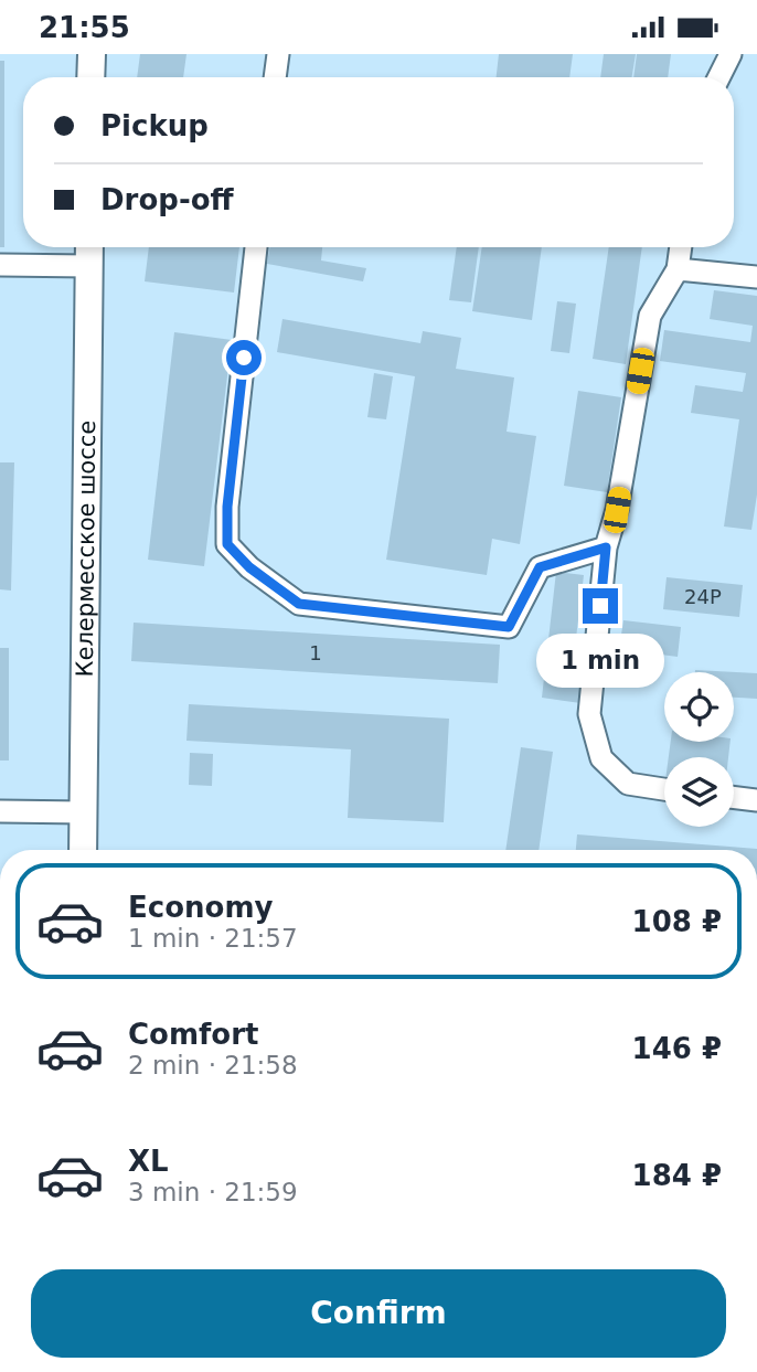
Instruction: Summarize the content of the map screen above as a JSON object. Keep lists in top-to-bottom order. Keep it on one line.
{"streets":{"main road":["Келермесское шоссе"]},"house_numbers":["24Р","1"],"page":{"status":"21:55","banner":["Pickup","Drop-off"],"bubble":"1 min","list":[{"name":"Economy","note":"1 min · 21:57","value":"108 ₽"},{"name":"Comfort","note":"2 min · 21:58","value":"146 ₽"},{"name":"XL","note":"3 min · 21:59","value":"184 ₽"}],"buttons":"Confirm"}}
